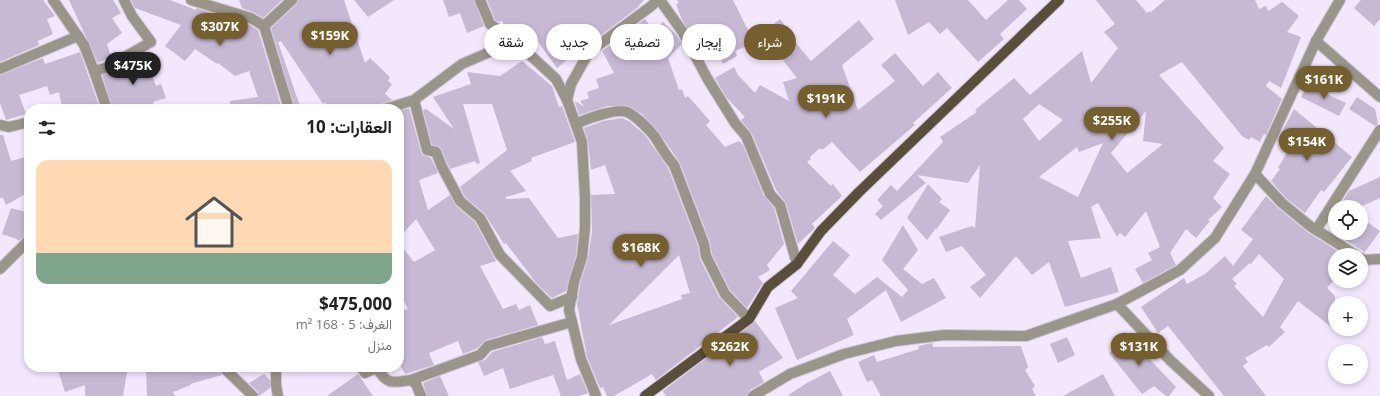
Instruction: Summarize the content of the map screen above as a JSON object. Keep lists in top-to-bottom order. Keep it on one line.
{"page":{"price":["$307K","$159K","$475K","$161K","$191K","$255K","$154K","$168K","$262K","$131K"],"chip":["شراء","إيجار","تصفية","جديد","شقة"],"heading":"العقارات: 10","list":[{"name":"$475,000","note":"الغرف: 5 · 168 m² · منزل"}],"map_buttons":["+","−"]}}
